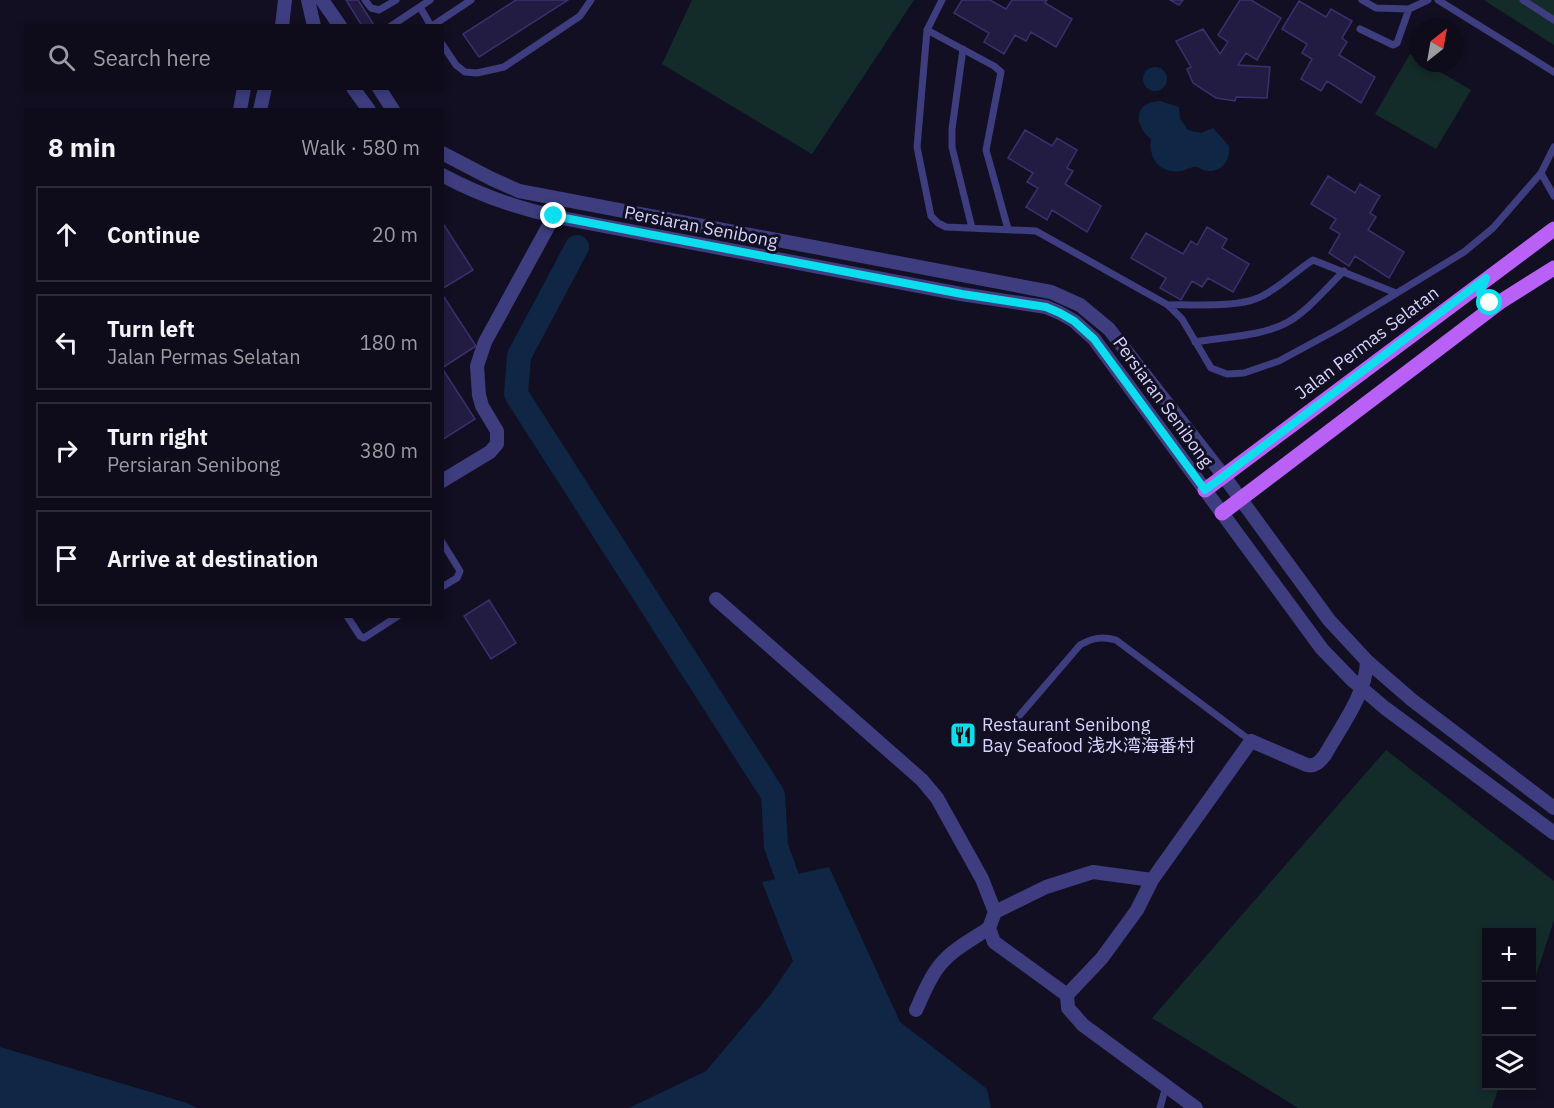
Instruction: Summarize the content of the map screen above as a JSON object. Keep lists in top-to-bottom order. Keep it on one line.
{"streets":{"main road":["Jalan Permas Selatan"],"street":["Persiaran Senibong"]},"crossings":[["Persiaran Senibong","Jalan Permas Selatan"]],"places":{"restaurant":["Restaurant Senibong Bay Seafood 浅水湾海番村"]},"north":"top right","page":{"search":"Search here","heading":["8 min","Walk · 580 m"],"list":[["Continue","20 m"],["Turn left","Jalan Permas Selatan","180 m"],["Turn right","Persiaran Senibong","380 m"],"Arrive at destination"],"map_buttons":["+","−"]}}
